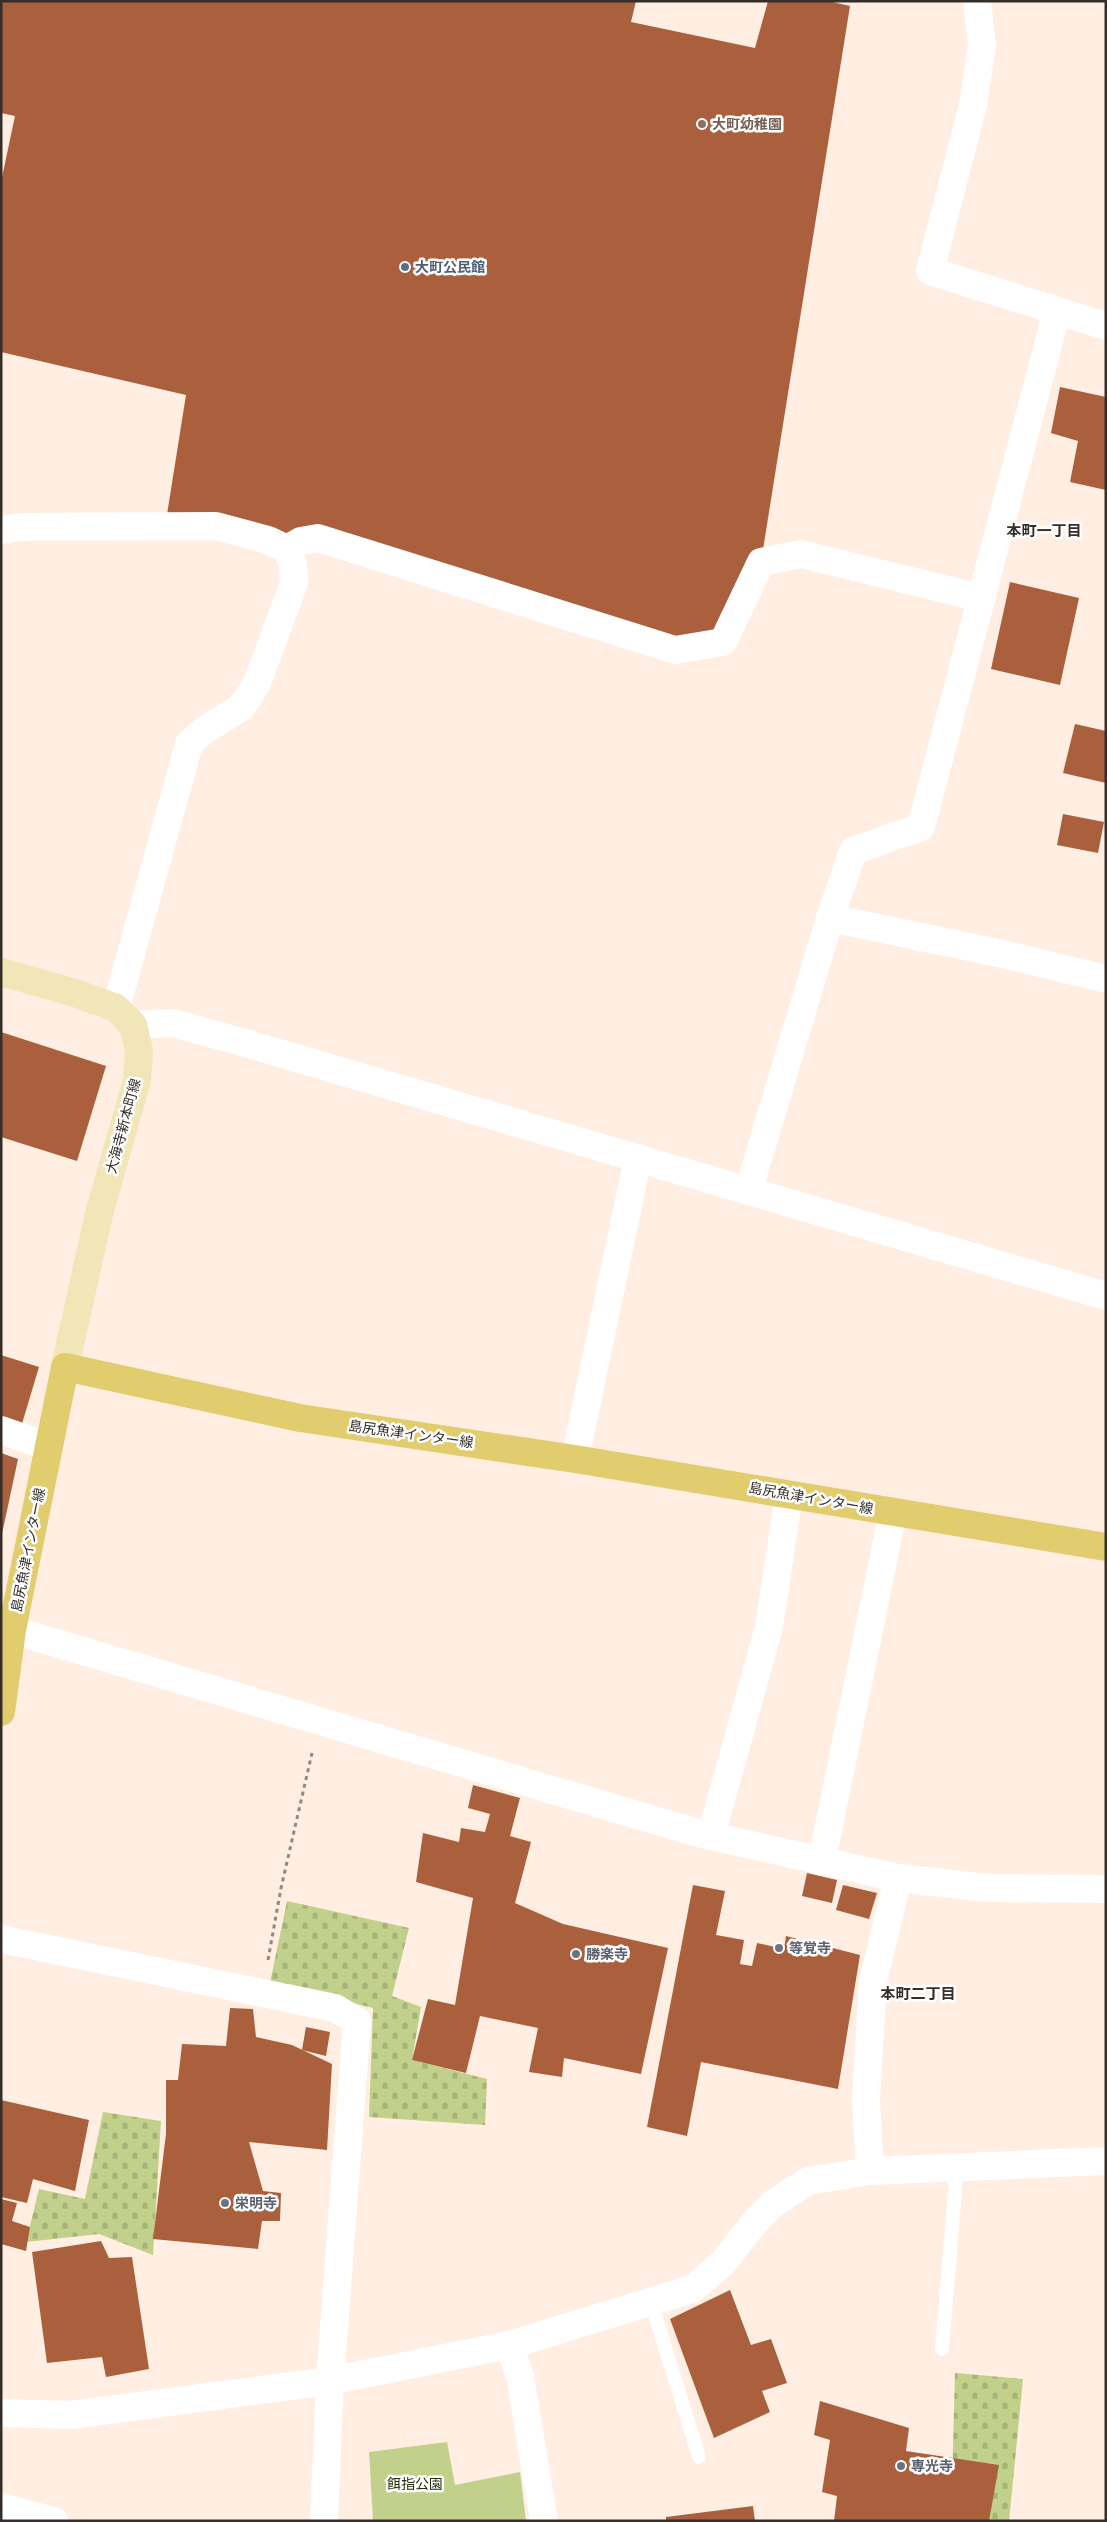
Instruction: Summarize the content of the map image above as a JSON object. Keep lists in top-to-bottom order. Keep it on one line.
{"streets":{"main road":["大海寺新本町線","島尻魚津インター線"]},"crossings":[["大海寺新本町線","島尻魚津インター線"]],"districts":["本町一丁目","本町二丁目"],"parks":["餌指公園"],"places":["大町幼稚園","大町公民館","等覚寺","勝楽寺","栄明寺","専光寺"]}
